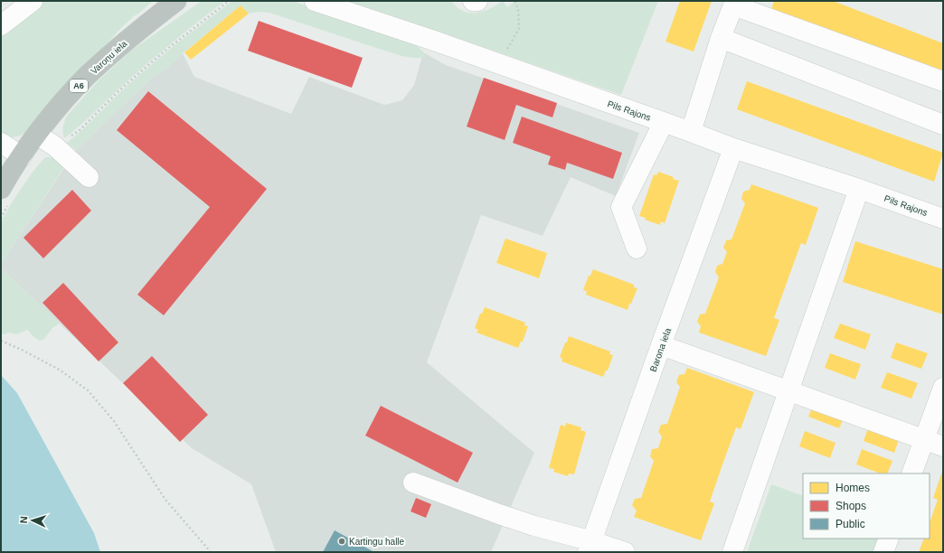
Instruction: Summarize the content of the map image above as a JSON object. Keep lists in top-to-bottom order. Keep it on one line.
{"streets":{"highway":["Varoņu iela","A6"],"street":["Pils Rajons","Barona iela"]},"crossings":[["Pils Rajons","Barona iela"]],"places":["Kartingu halle"],"legend":["Homes","Shops","Public"],"north":"left"}
